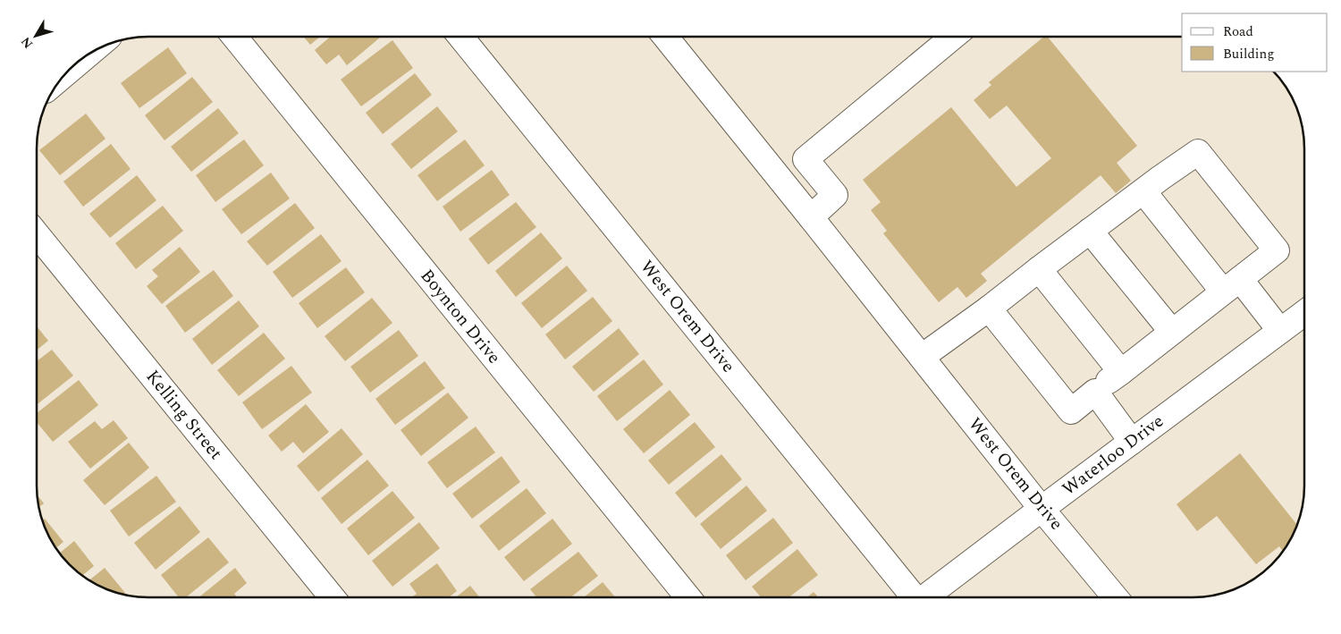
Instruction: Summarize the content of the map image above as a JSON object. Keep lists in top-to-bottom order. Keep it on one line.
{"streets":{"street":["Boynton Drive","West Orem Drive","Kelling Street","Waterloo Drive"]},"crossings":[["West Orem Drive","Waterloo Drive"]],"legend":["Road","Building"],"north":"bottom left"}
